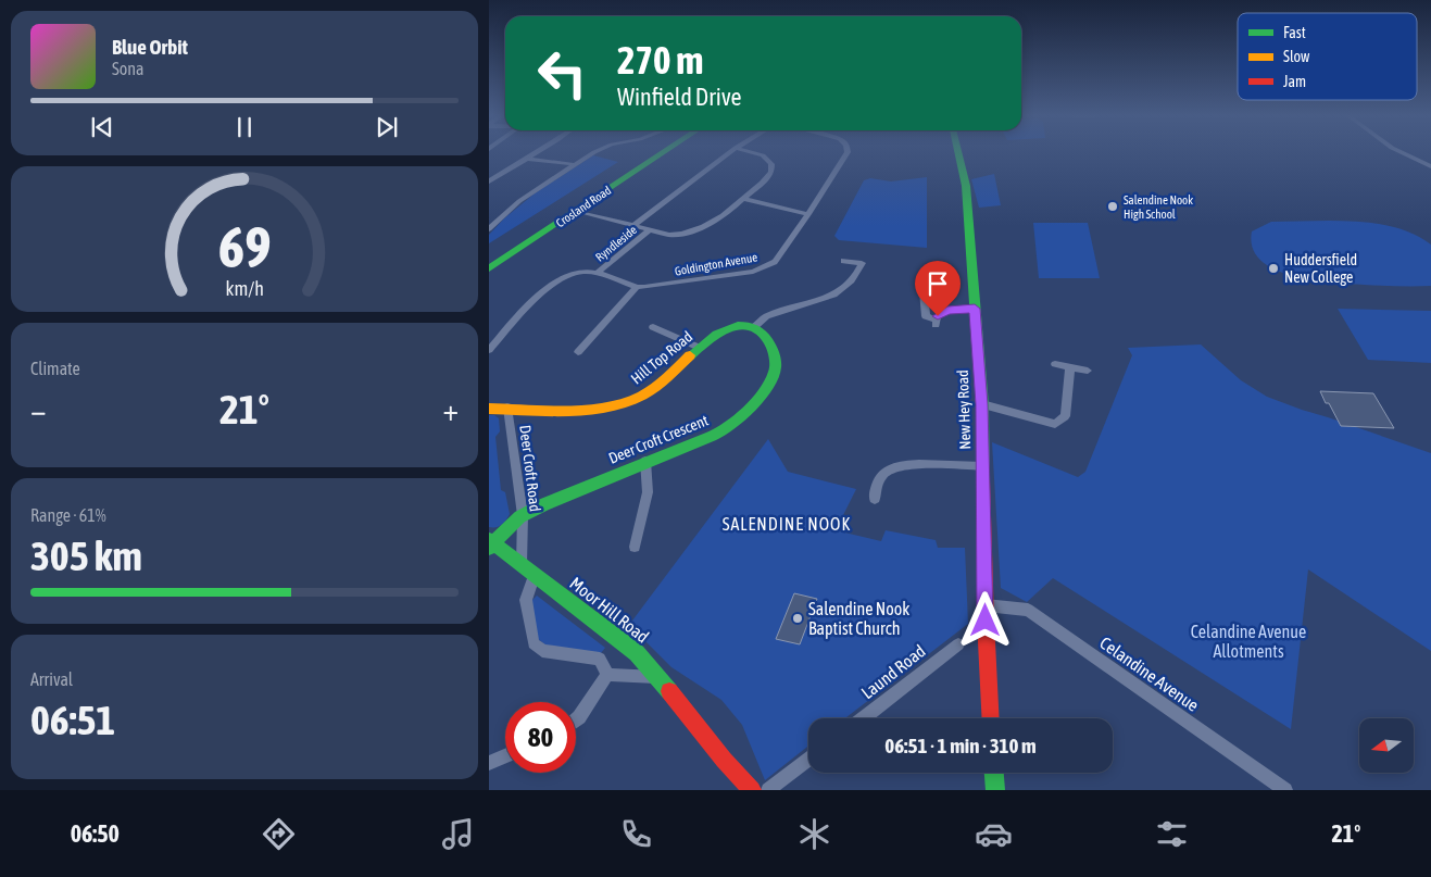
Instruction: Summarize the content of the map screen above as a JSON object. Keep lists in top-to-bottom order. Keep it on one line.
{"streets":{"main road":["Crosland Road","Hill Top Road","New Hey Road","Deer Croft Crescent","Moor Hill Road"],"street":["Ryndleside","Goldington Avenue","Deer Croft Road","Laund Road","Celandine Avenue"]},"crossings":[["Ryndleside","Goldington Avenue"],["Hill Top Road","Deer Croft Crescent"],["Hill Top Road","Deer Croft Road"],["New Hey Road","Celandine Avenue"],["Deer Croft Crescent","Deer Croft Road"],["Deer Croft Crescent","Moor Hill Road"],["Deer Croft Road","Moor Hill Road"]],"districts":["SALENDINE NOOK"],"parks":["Celandine Avenue Allotments"],"places":["Salendine Nook High School","Huddersfield New College","Salendine Nook Baptist Church"],"legend":["Fast","Slow","Jam"],"north":"left","page":{"turn":["270 m","Winfield Drive"],"song":["Blue Orbit","Sona"],"tile":["Climate",["Range · 61%","305 km"],["Arrival","06:51"]],"heat":["−","21°","+"],"limit":"80","trip":"06:51 · 1 min · 310 m","tabs":["06:50","21°"],"gauge":["69","km/h"]}}
